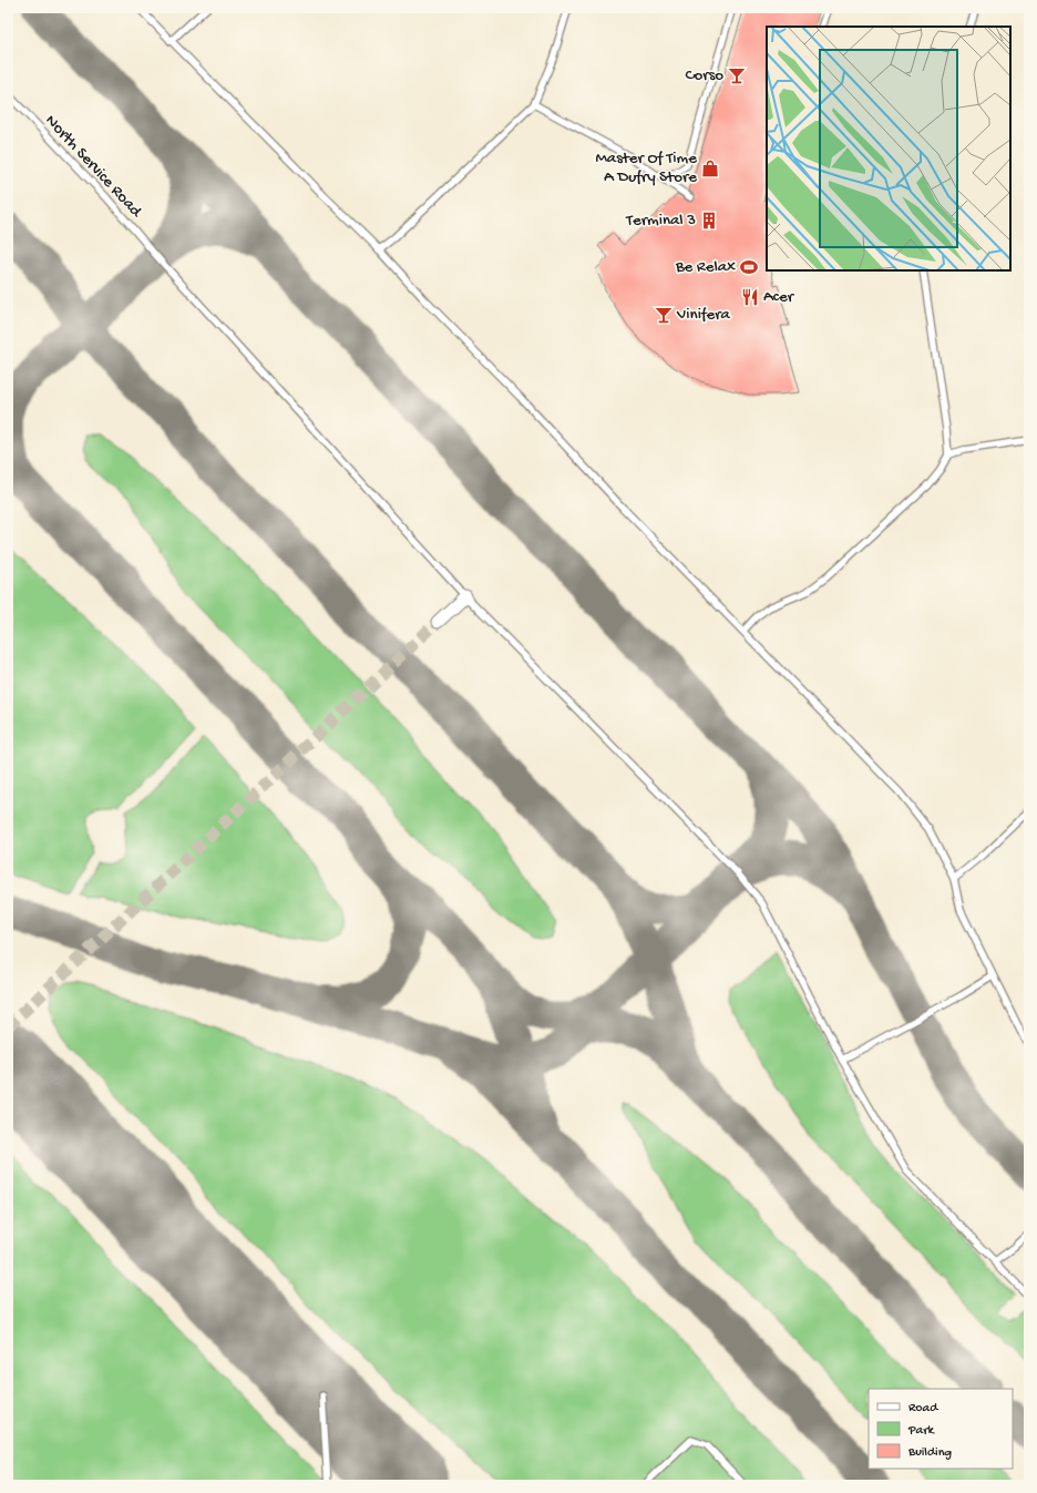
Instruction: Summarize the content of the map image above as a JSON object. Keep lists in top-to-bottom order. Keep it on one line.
{"streets":{"lane":["North Service Road"]},"places":{"bar":["Corso","Vinifera"],"shop":["Master Of Time A Dufry Store"],"building":["Terminal 3"],"sports":["Be Relax"],"restaurant":["Acer"]},"legend":["Road","Park","Building"]}
